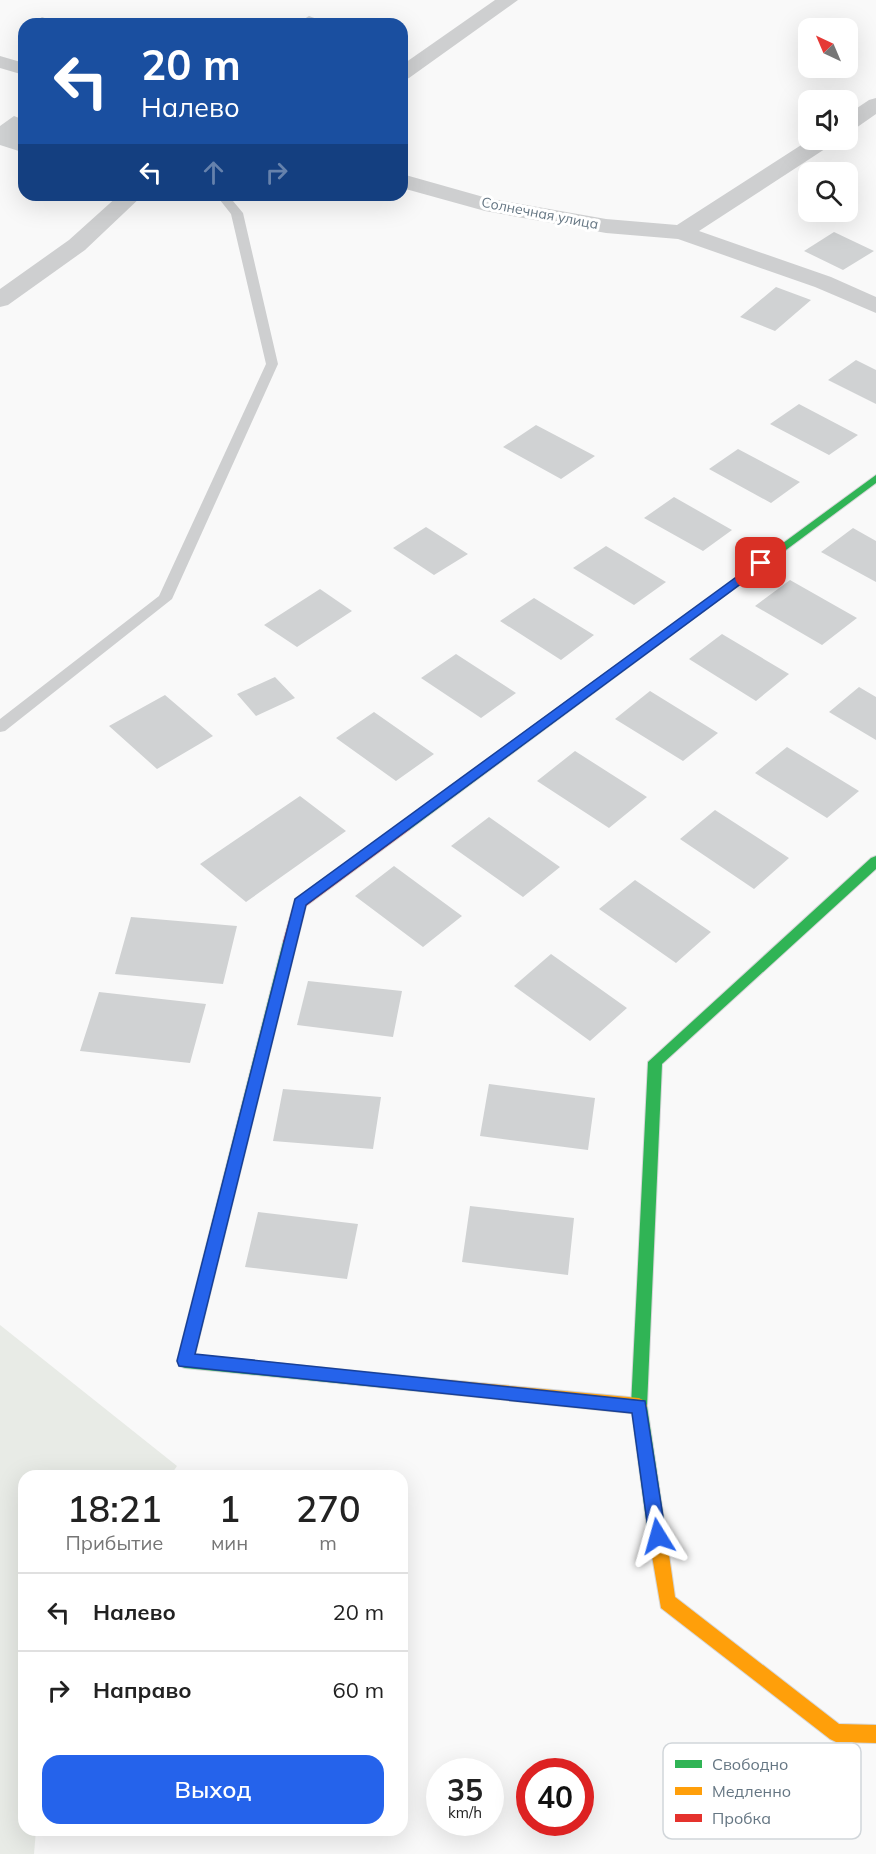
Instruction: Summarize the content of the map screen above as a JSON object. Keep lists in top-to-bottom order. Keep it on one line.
{"streets":{"street":["Солнечная улица"]},"legend":["Свободно","Медленно","Пробка"],"north":"top left","page":{"turn":["20 m","Налево"],"eta":["18:21","Прибытие","1","мин","270","m"],"list":[{"name":"Налево","value":"20 m"},{"name":"Направо","value":"60 m"}],"buttons":"Выход","speed":"35 km/h","limit":"40"}}
